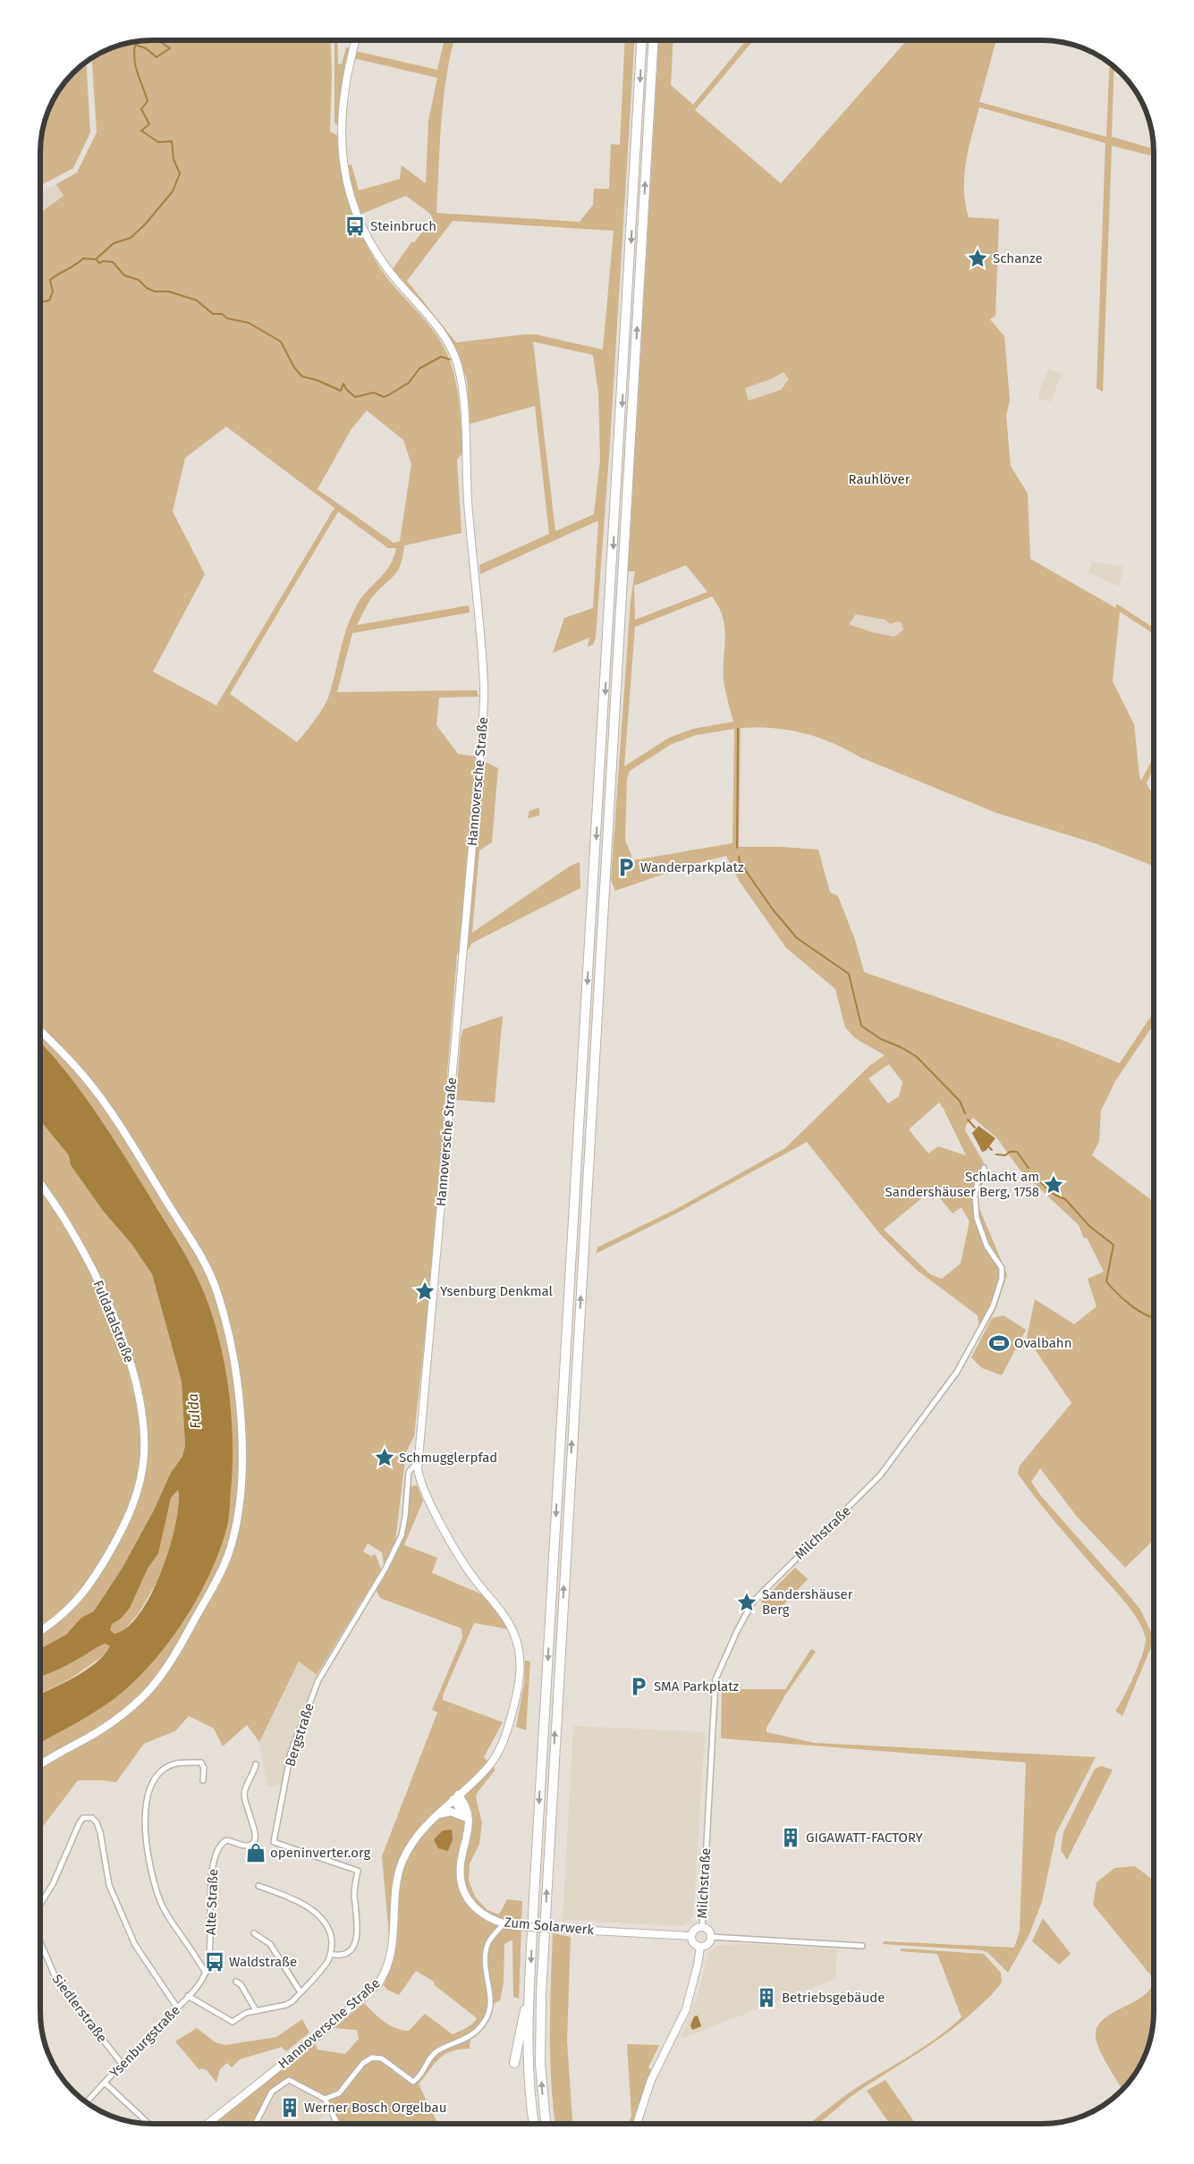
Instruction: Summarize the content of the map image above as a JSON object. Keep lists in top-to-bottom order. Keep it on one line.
{"streets":{"main road":["Hannoversche Straße","Fuldatalstraße","Zum Solarwerk"],"street":["Milchstraße","Bergstraße","Alte Straße","Siedlerstraße","Ysenburgstraße"]},"crossings":[["Hannoversche Straße","Bergstraße"],["Hannoversche Straße","Zum Solarwerk"],["Milchstraße","Zum Solarwerk"],["Alte Straße","Ysenburgstraße"],["Siedlerstraße","Ysenburgstraße"]],"water":["Fulda"],"parks":["Rauhlöver"],"places":{"bus stop":["Steinbruch","Waldstraße"],"place":["Schanze","Schlacht am Sandershäuser Berg, 1758","Ysenburg Denkmal","Schmugglerpfad","Sandershäuser Berg"],"parking":["Wanderparkplatz","SMA Parkplatz"],"sports":["Ovalbahn"],"building":["GIGAWATT-FACTORY","Betriebsgebäude","Werner Bosch Orgelbau"],"shop":["openinverter.org"]}}
